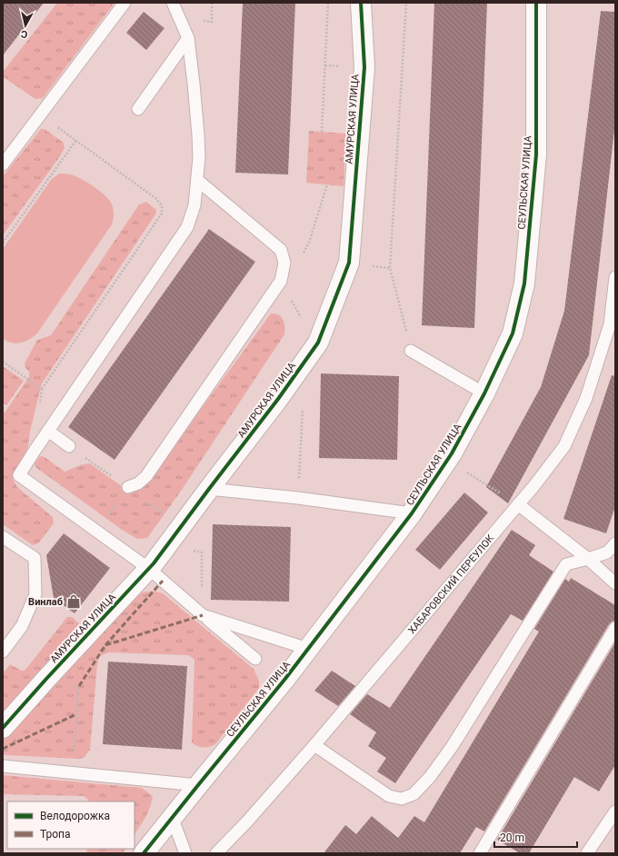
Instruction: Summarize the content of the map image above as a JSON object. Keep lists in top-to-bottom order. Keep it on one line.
{"streets":{"street":["АМУРСКАЯ УЛИЦА","СЕУЛЬСКАЯ УЛИЦА"],"lane":["ХАБАРОВСКИЙ ПЕРЕУЛОК"]},"places":{"shop":["Винлаб"]},"legend":["Велодорожка","Тропа"],"scale_bar":"20 m","north":"bottom"}
